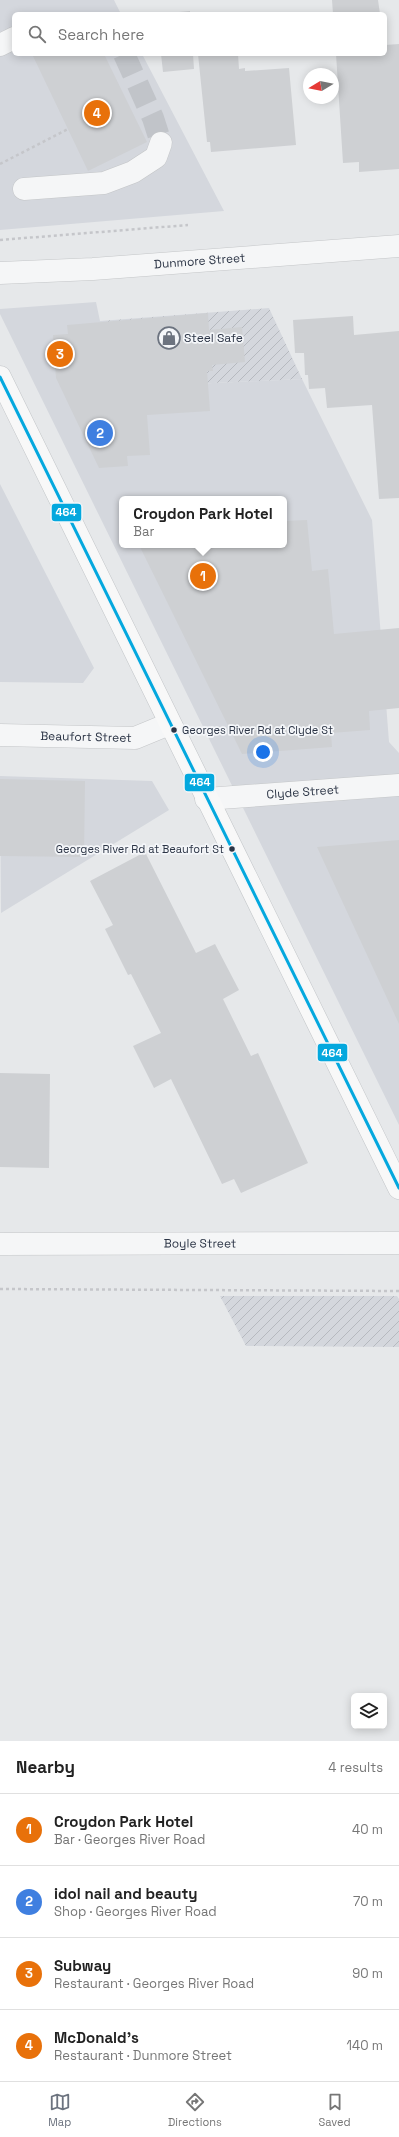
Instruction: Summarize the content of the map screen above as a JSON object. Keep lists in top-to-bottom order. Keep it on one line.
{"streets":{"street":["Dunmore Street","Beaufort Street","Clyde Street","Boyle Street"]},"places":{"shop":["Steel Safe"],"other":["Georges River Rd at Clyde St","Georges River Rd at Beaufort St"]},"lines":["transit line 464"],"north":"left","page":{"search":"Search here","pins":["4","3","2","1"],"popup":["Croydon Park Hotel","Bar"],"heading":["Nearby","4 results"],"list":[{"mark":"1","name":"Croydon Park Hotel","note":"Bar · Georges River Road","value":"40 m"},{"mark":"2","name":"idol nail and beauty","note":"Shop · Georges River Road","value":"70 m"},{"mark":"3","name":"Subway","note":"Restaurant · Georges River Road","value":"90 m"},{"mark":"4","name":"McDonald's","note":"Restaurant · Dunmore Street","value":"140 m"}],"nav":["Map","Directions","Saved"]}}
